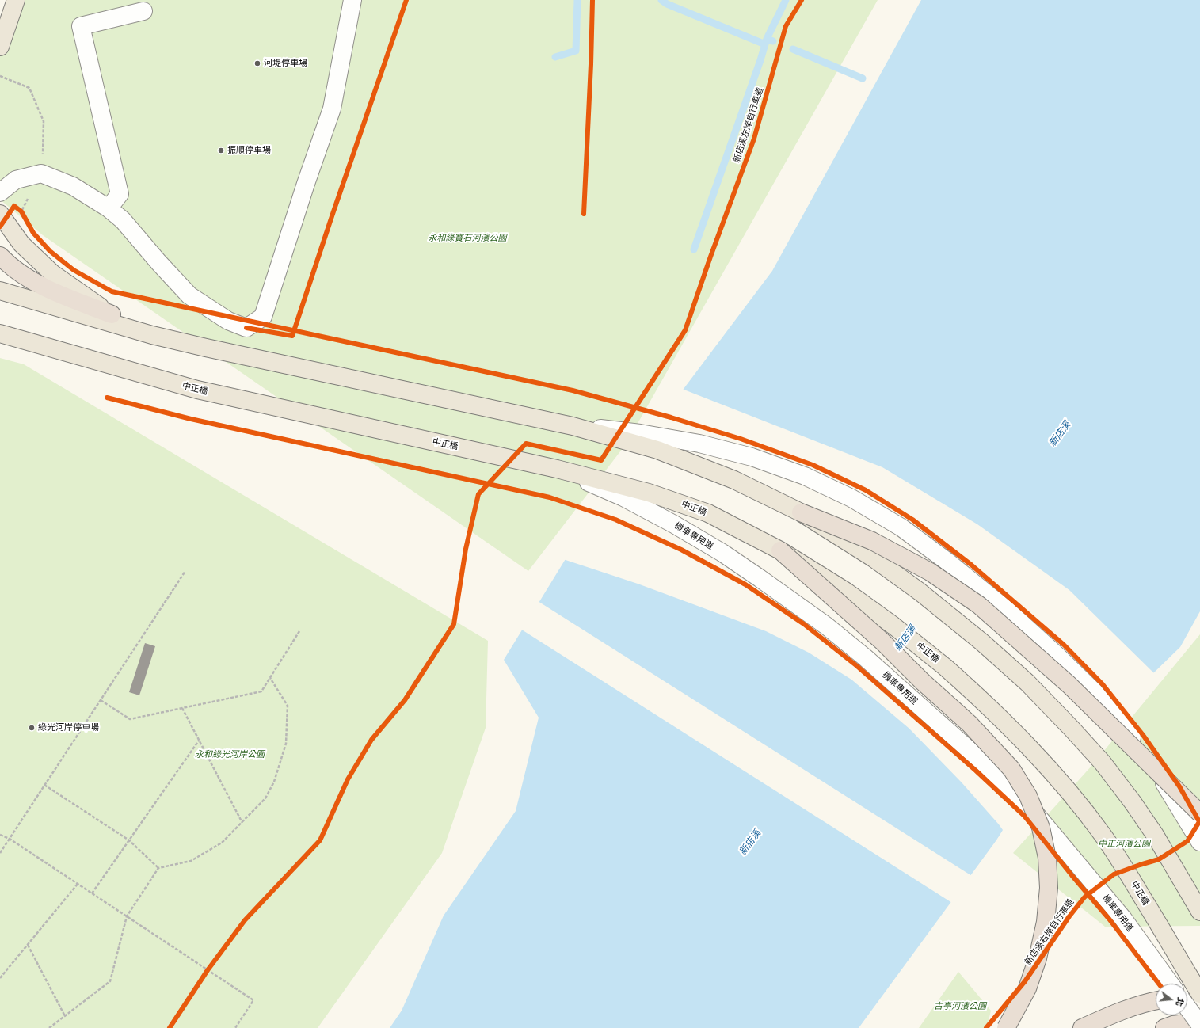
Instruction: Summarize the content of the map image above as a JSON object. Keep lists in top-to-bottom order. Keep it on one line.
{"streets":{"main road":["中正橋"],"lane":["機車專用道"],"cycle path":["新店溪左岸自行車道","新店溪右岸自行車道"]},"crossings":[["中正橋","機車專用道"]],"water":["新店溪"],"parks":["永和綠寶石河濱公園","永和綠光河岸公園","中正河濱公園","古亭河濱公園"],"places":["河堤停車場","振順停車場","綠光河岸停車場"],"north":"right"}
